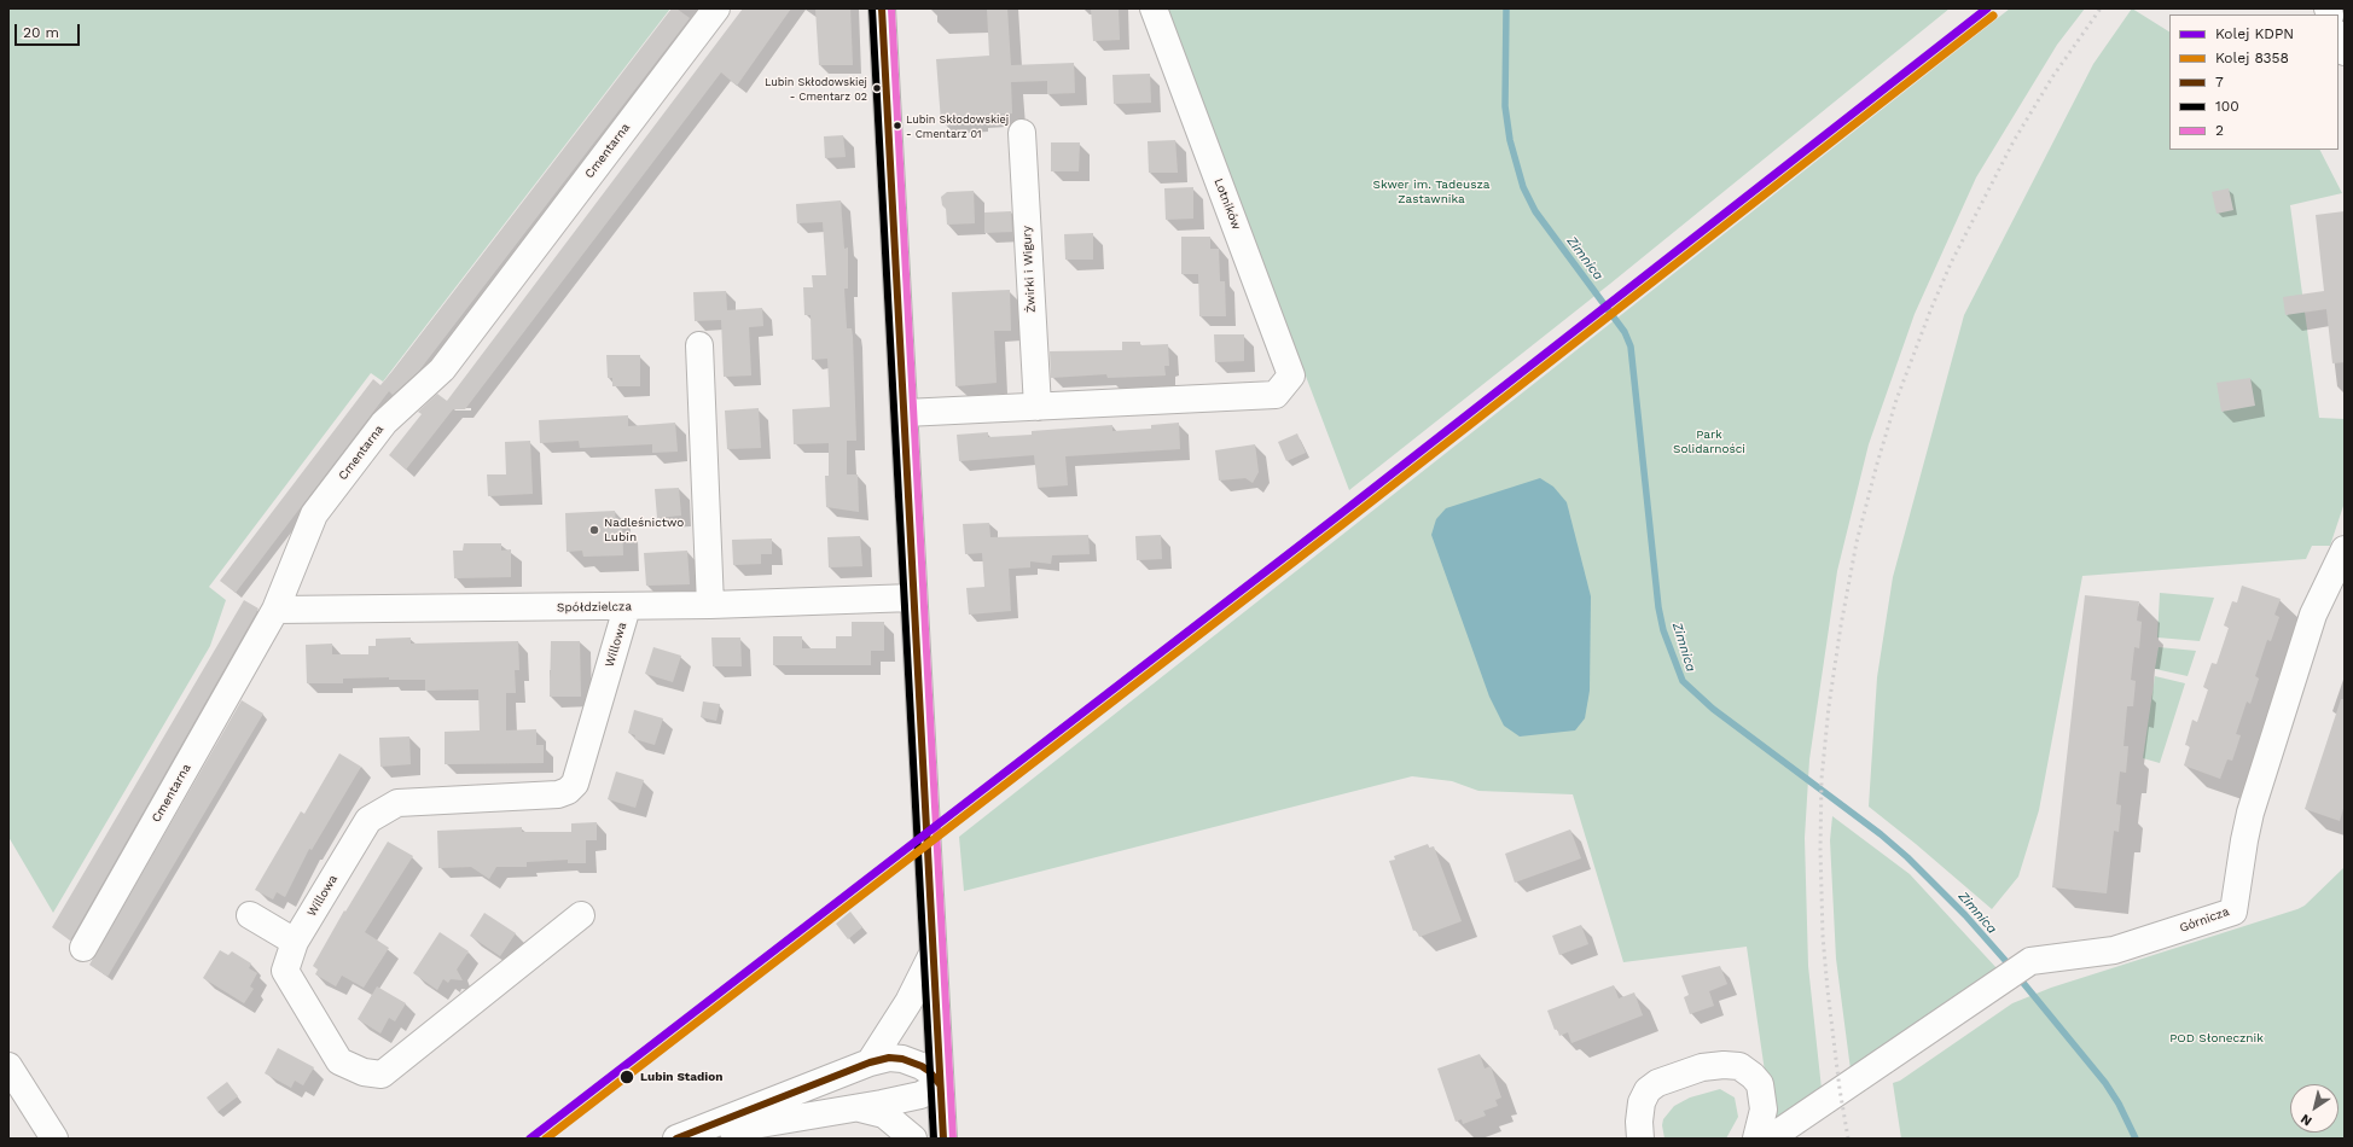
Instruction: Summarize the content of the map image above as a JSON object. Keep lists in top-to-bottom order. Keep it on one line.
{"streets":{"street":["Cmentarna","Lotników","Żwirki i Wigury","Spółdzielcza","Willowa","Górnicza"]},"crossings":[["Cmentarna","Spółdzielcza"],["Lotników","Żwirki i Wigury"],["Spółdzielcza","Willowa"]],"water":["Zimnica"],"parks":["Skwer im. Tadeusza Zastawnika","Park Solidarności","POD Słonecznik"],"places":["Lubin Skłodowskiej - Cmentarz 02","Lubin Skłodowskiej - Cmentarz 01","Nadleśnictwo Lubin","Lubin Stadion"],"lines":["rail line KDPN","transit line 7","transit line 100","transit line 2","rail line 8358"],"legend":["Kolej KDPN","Kolej 8358","7","100","2"],"scale_bar":"20 m","north":"bottom left"}
